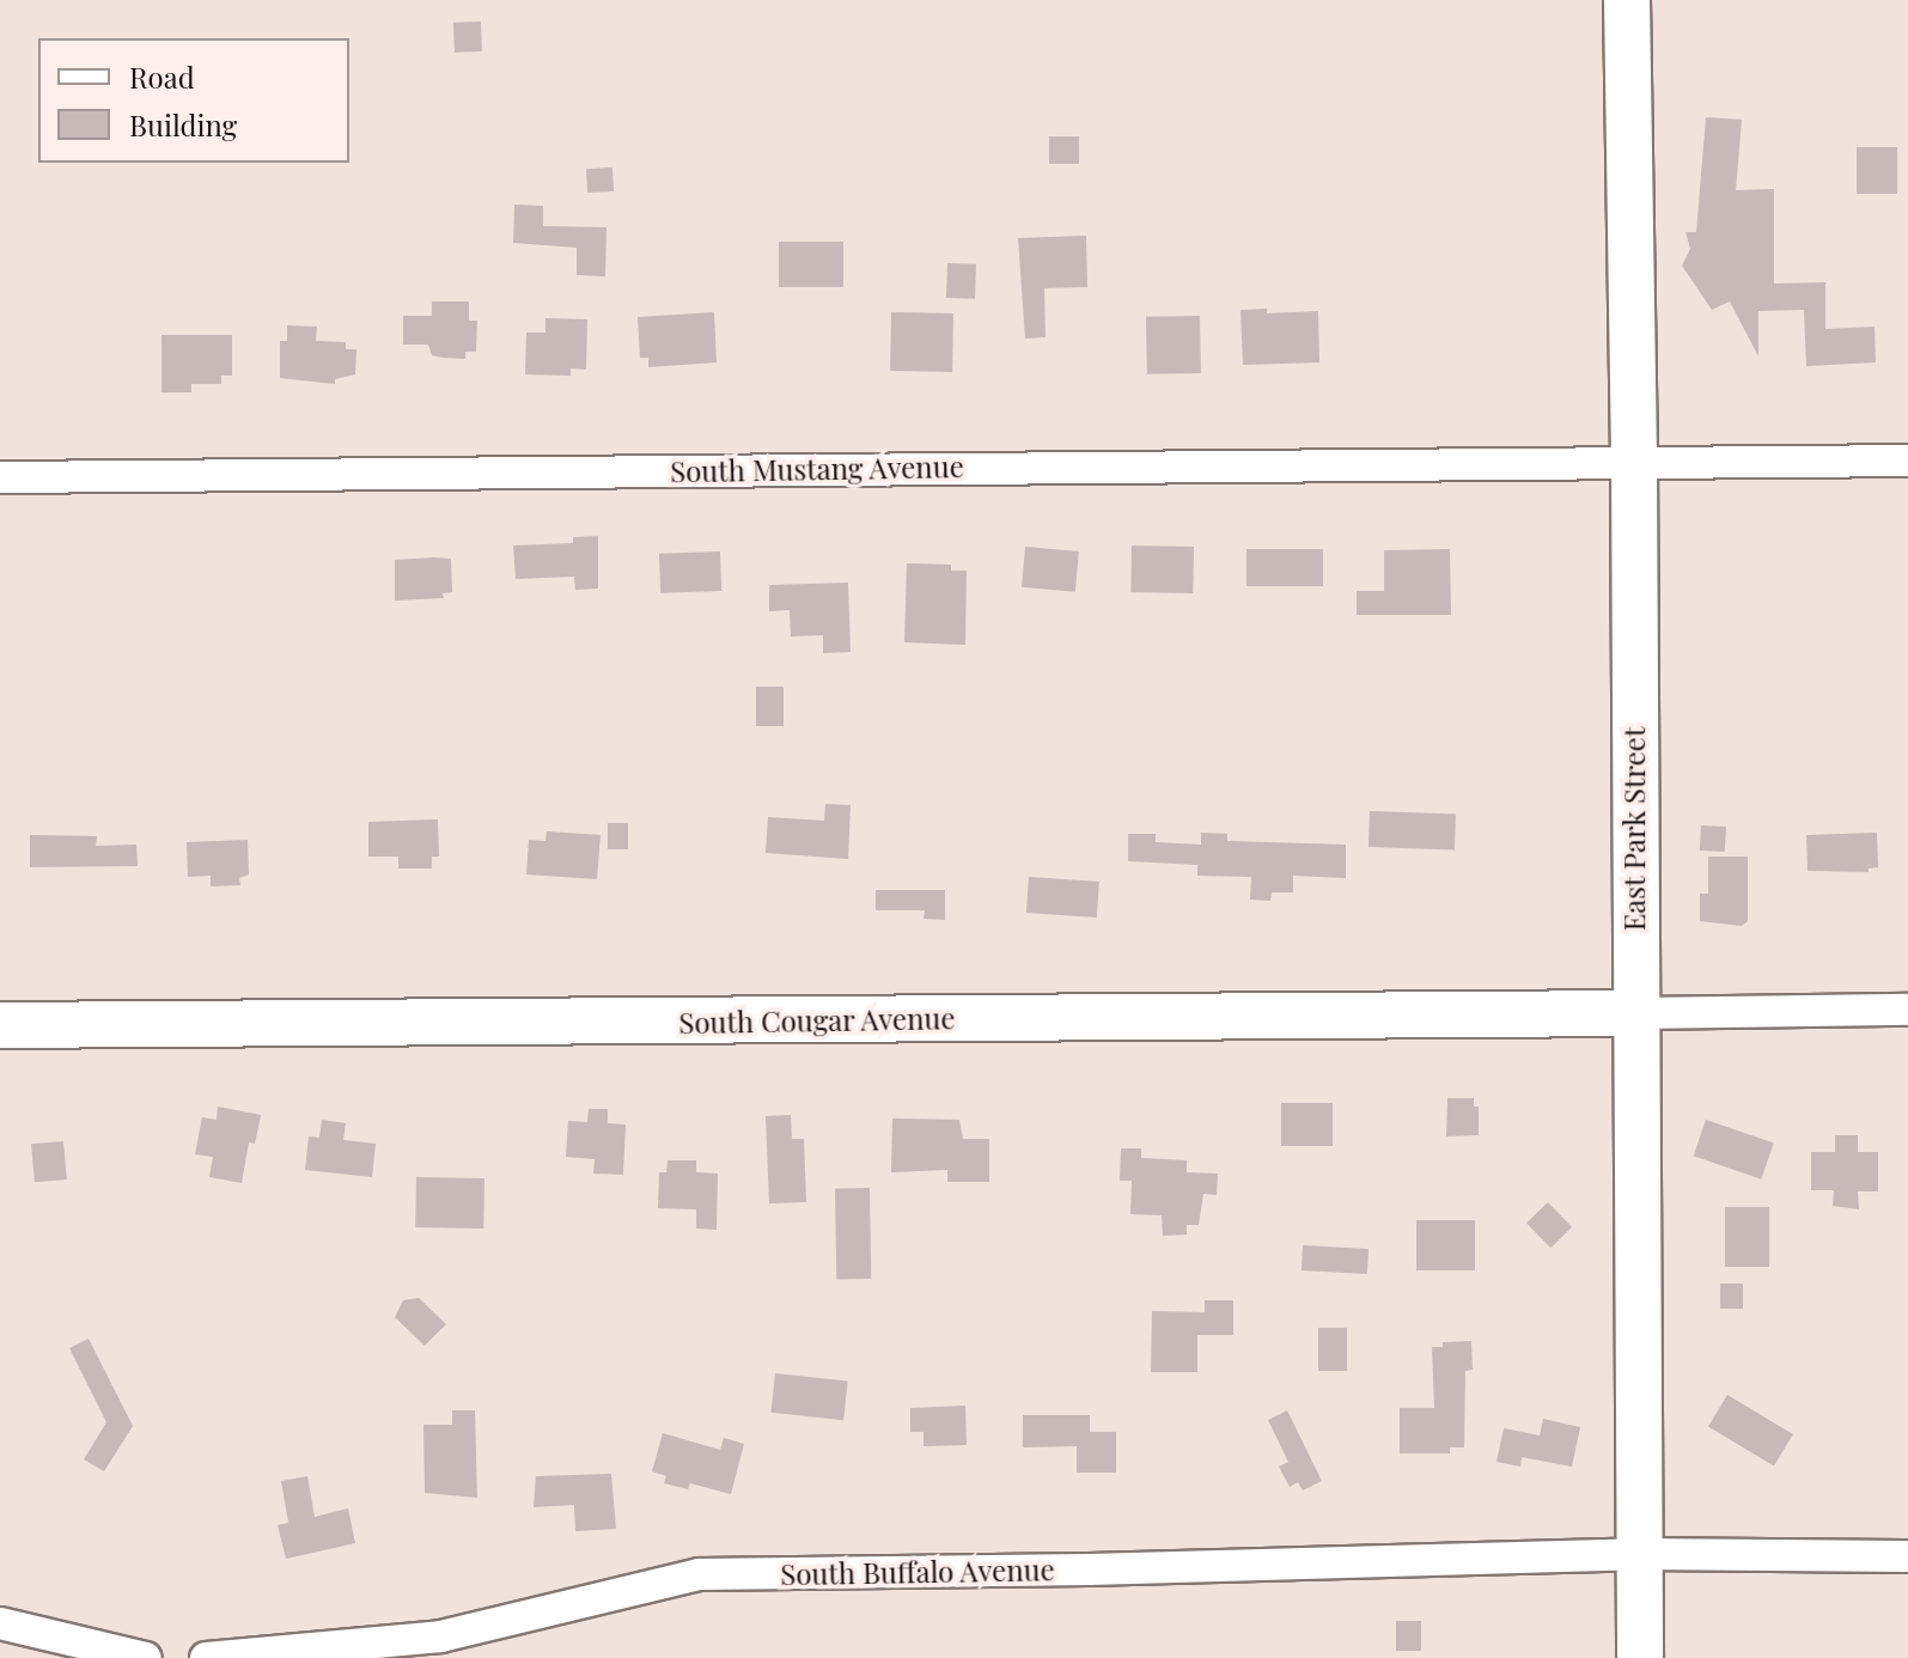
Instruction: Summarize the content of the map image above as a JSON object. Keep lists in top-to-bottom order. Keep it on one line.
{"streets":{"street":["South Mustang Avenue","East Park Street","South Cougar Avenue","South Buffalo Avenue"]},"crossings":[["South Mustang Avenue","East Park Street"],["East Park Street","South Cougar Avenue"],["East Park Street","South Buffalo Avenue"]],"legend":["Road","Building"]}
